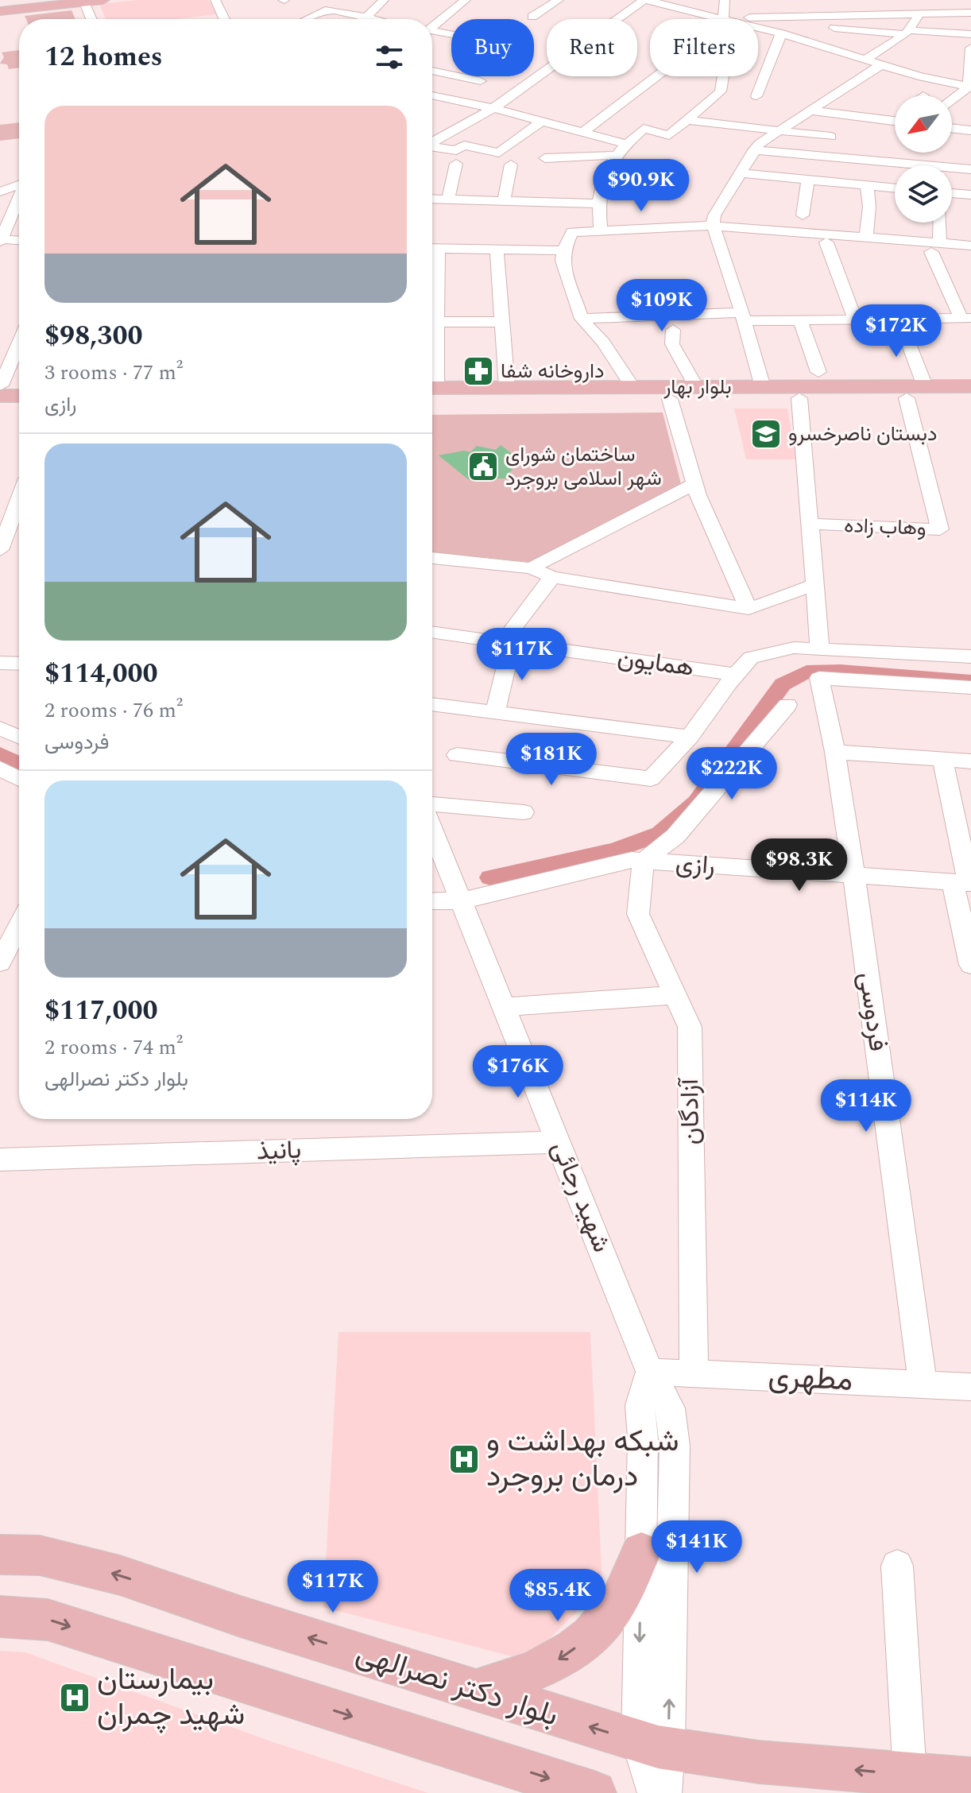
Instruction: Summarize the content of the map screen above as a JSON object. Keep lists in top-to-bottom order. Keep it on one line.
{"streets":{"main road":["بلوار بهار","بلوار دکتر نصرالهی"],"street":["وهاب زاده","همایون","رازی","فردوسی","آزادگان","پانیذ","شهید رجائی","مطهری"]},"crossings":[["بلوار بهار","وهاب زاده"],["رازی","فردوسی"],["رازی","آزادگان"],["رازی","شهید رجائی"],["فردوسی","مطهری"],["آزادگان","مطهری"],["پانیذ","شهید رجائی"],["شهید رجائی","مطهری"],["شهید رجائی","بلوار دکتر نصرالهی"]],"places":{"pharmacy":["داروخانه شفا"],"school or university":["دبستان ناصرخسرو"],"public building":["ساختمان شورای شهر اسلامی بروجرد"],"hospital":["شبکه بهداشت و درمان بروجرد","بیمارستان شهید چمران"]},"north":"bottom left","page":{"chip":["Buy","Rent","Filters"],"heading":"12 homes","list":[{"name":"$98,300","note":"3 rooms · 77 m² · رازی"},{"name":"$114,000","note":"2 rooms · 76 m² · فردوسی"},{"name":"$117,000","note":"2 rooms · 74 m² · بلوار دکتر نصرالهی"}],"price":["$90.9K","$109K","$172K","$117K","$181K","$222K","$98.3K","$176K","$114K","$141K","$117K","$85.4K"]}}
